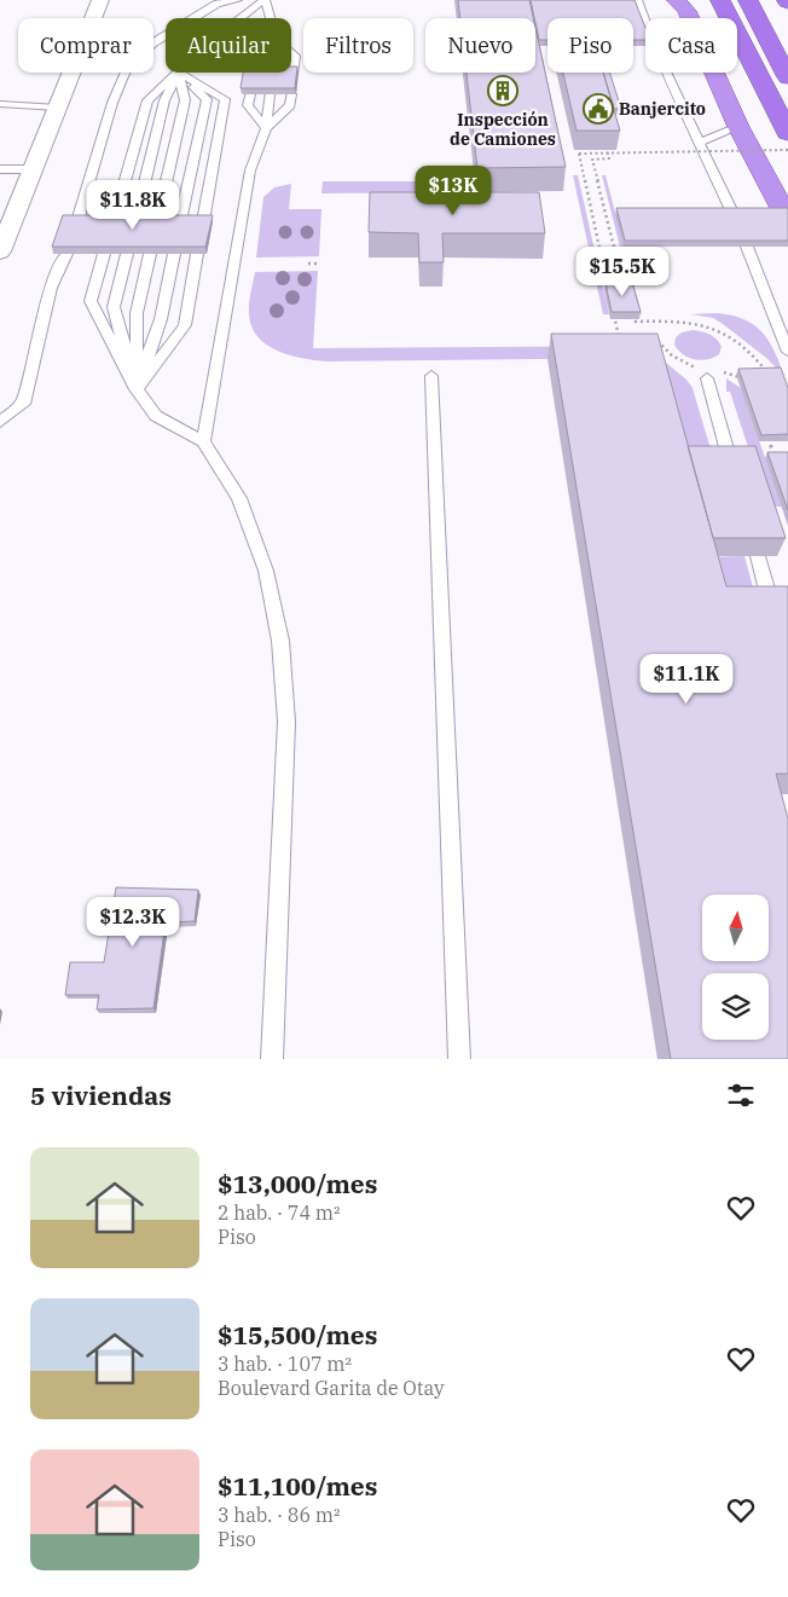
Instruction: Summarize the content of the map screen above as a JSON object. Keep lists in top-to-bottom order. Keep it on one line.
{"places":{"building":["Inspección de Camiones"],"public building":["Banjercito"]},"north":"top","page":{"chip":["Comprar","Alquilar","Filtros","Nuevo","Piso","Casa"],"price":["$13K","$11.8K","$15.5K","$11.1K","$12.3K"],"heading":"5 viviendas","list":[{"name":"$13,000/mes","note":"2 hab. · 74 m² · Piso"},{"name":"$15,500/mes","note":"3 hab. · 107 m² · Boulevard Garita de Otay"},{"name":"$11,100/mes","note":"3 hab. · 86 m² · Piso"}]}}
